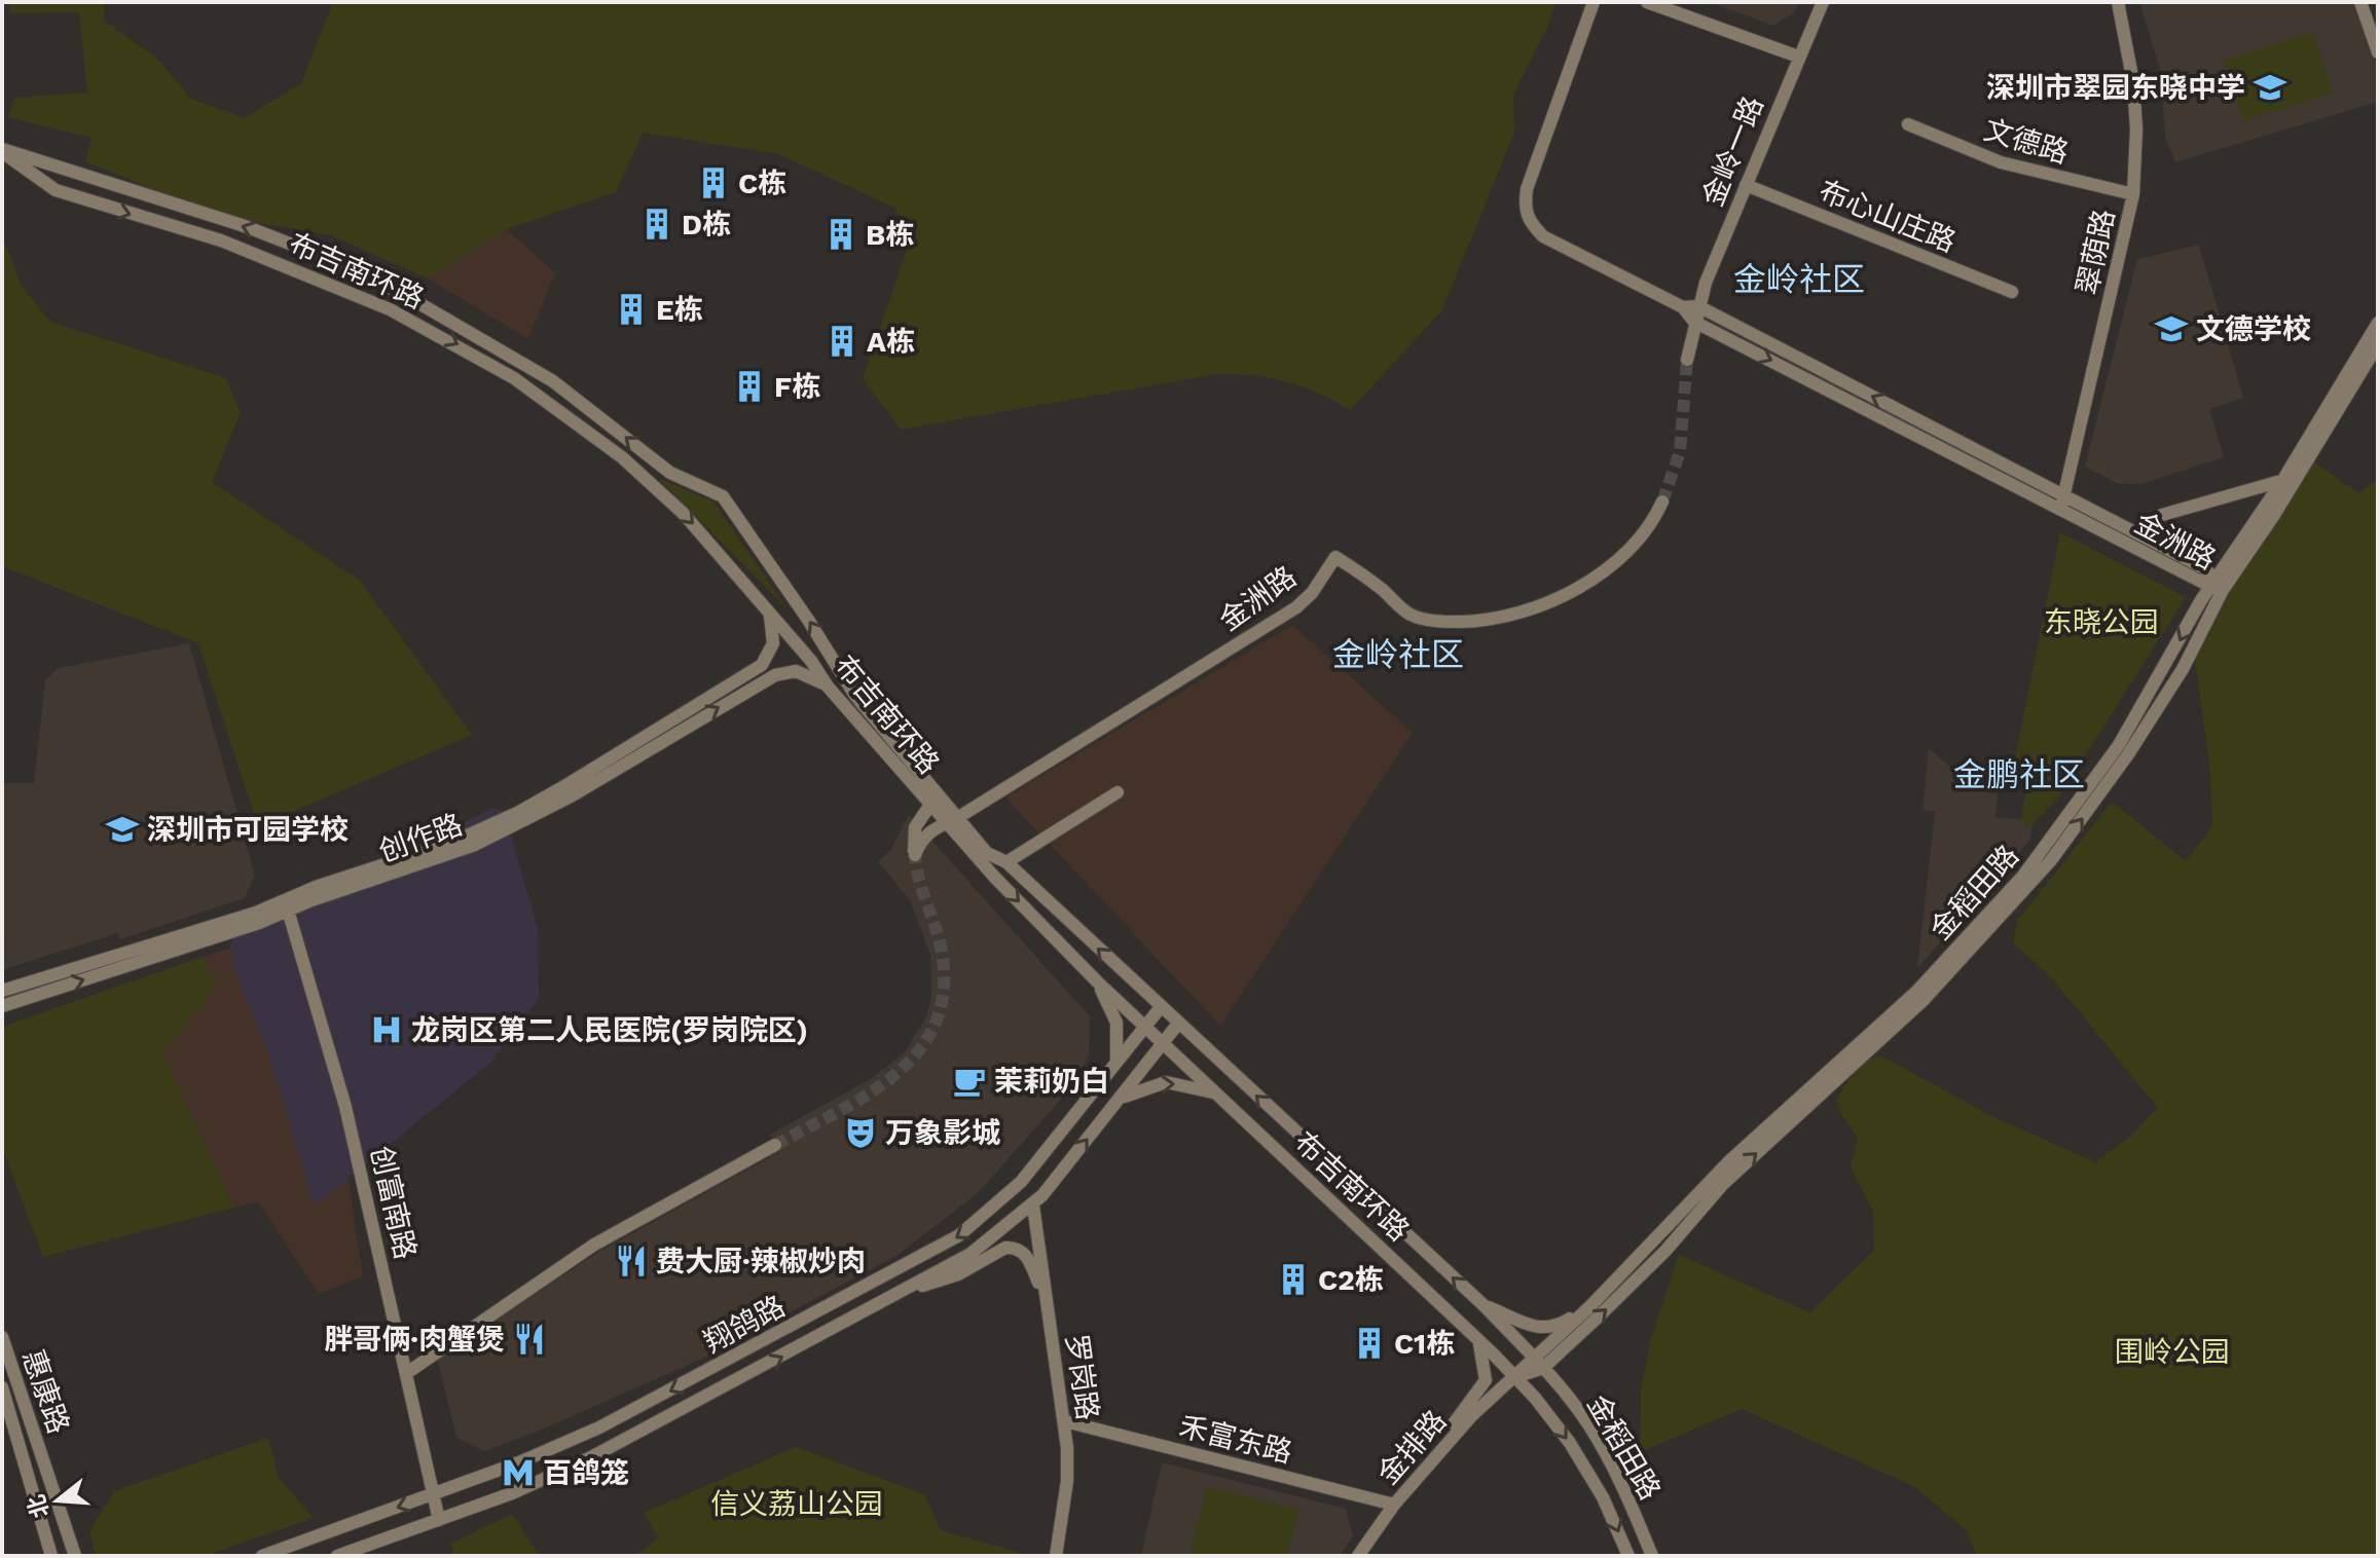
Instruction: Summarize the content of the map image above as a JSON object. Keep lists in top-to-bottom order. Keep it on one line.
{"streets":{"street":["文德路","金岭一路","布心山庄路","翠荫路","布吉南环路","金洲路","创作路","金稻田路","创富南路","翔鸽路","罗岗路","惠康路","禾富东路","金排路"]},"crossings":[["文德路","翠荫路"],["金岭一路","布心山庄路"],["金岭一路","金洲路"],["翠荫路","金洲路"],["布吉南环路","金洲路"],["布吉南环路","创作路"],["布吉南环路","金稻田路"],["布吉南环路","翔鸽路"],["布吉南环路","金排路"],["金洲路","金稻田路"],["创作路","创富南路"],["金稻田路","金排路"],["创富南路","翔鸽路"],["翔鸽路","罗岗路"],["罗岗路","禾富东路"],["禾富东路","金排路"]],"districts":["金岭社区","金岭社区","金鹏社区"],"parks":["东晓公园","围岭公园","信义荔山公园"],"places":{"school or university":["深圳市翠园东晓中学","文德学校","深圳市可园学校"],"building":["C栋","D栋","B栋","E栋","A栋","F栋","C2栋","C1栋"],"hospital":["龙岗区第二人民医院(罗岗院区)"],"cafe":["茉莉奶白"],"theatre":["万象影城"],"restaurant":["费大厨·辣椒炒肉","胖哥俩·肉蟹煲"],"metro station":["百鸽笼"]},"north":"left"}
